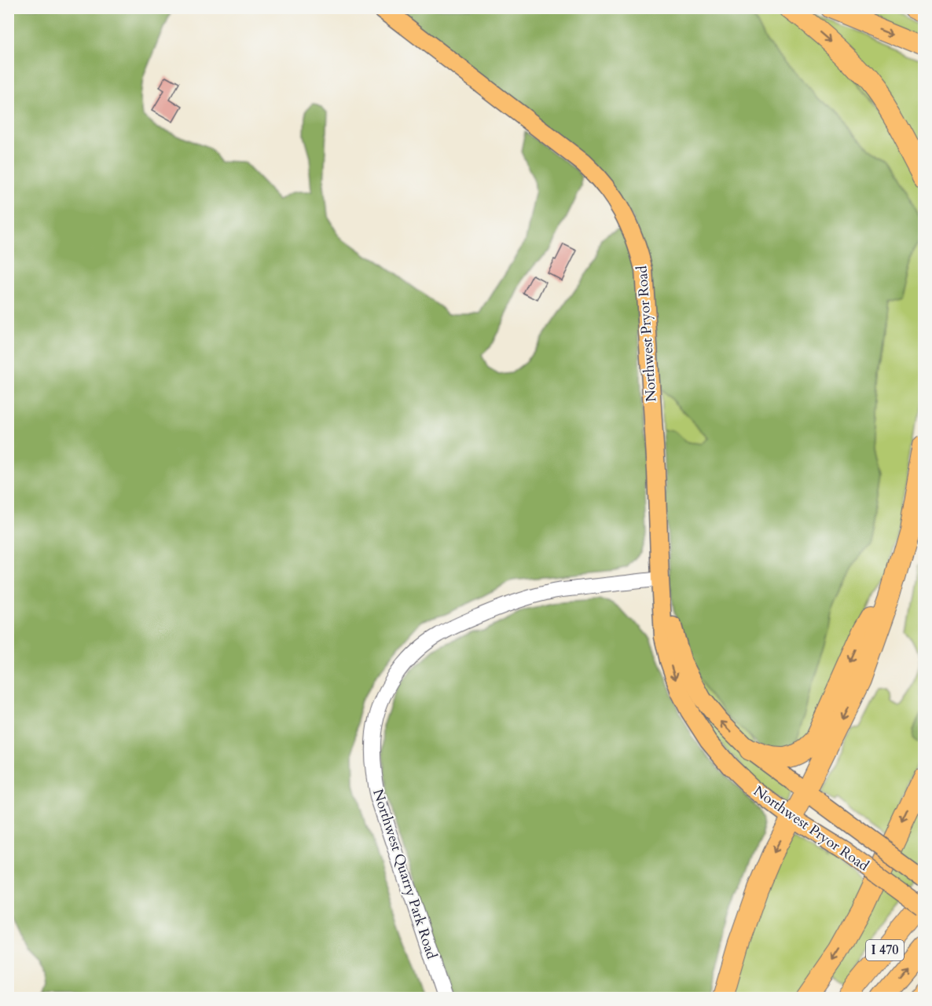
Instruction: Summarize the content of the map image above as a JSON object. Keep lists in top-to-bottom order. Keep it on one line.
{"streets":{"highway":["I 470"],"main road":["Northwest Pryor Road"],"street":["Northwest Quarry Park Road"]},"crossings":[["Northwest Pryor Road","Northwest Quarry Park Road"]]}
